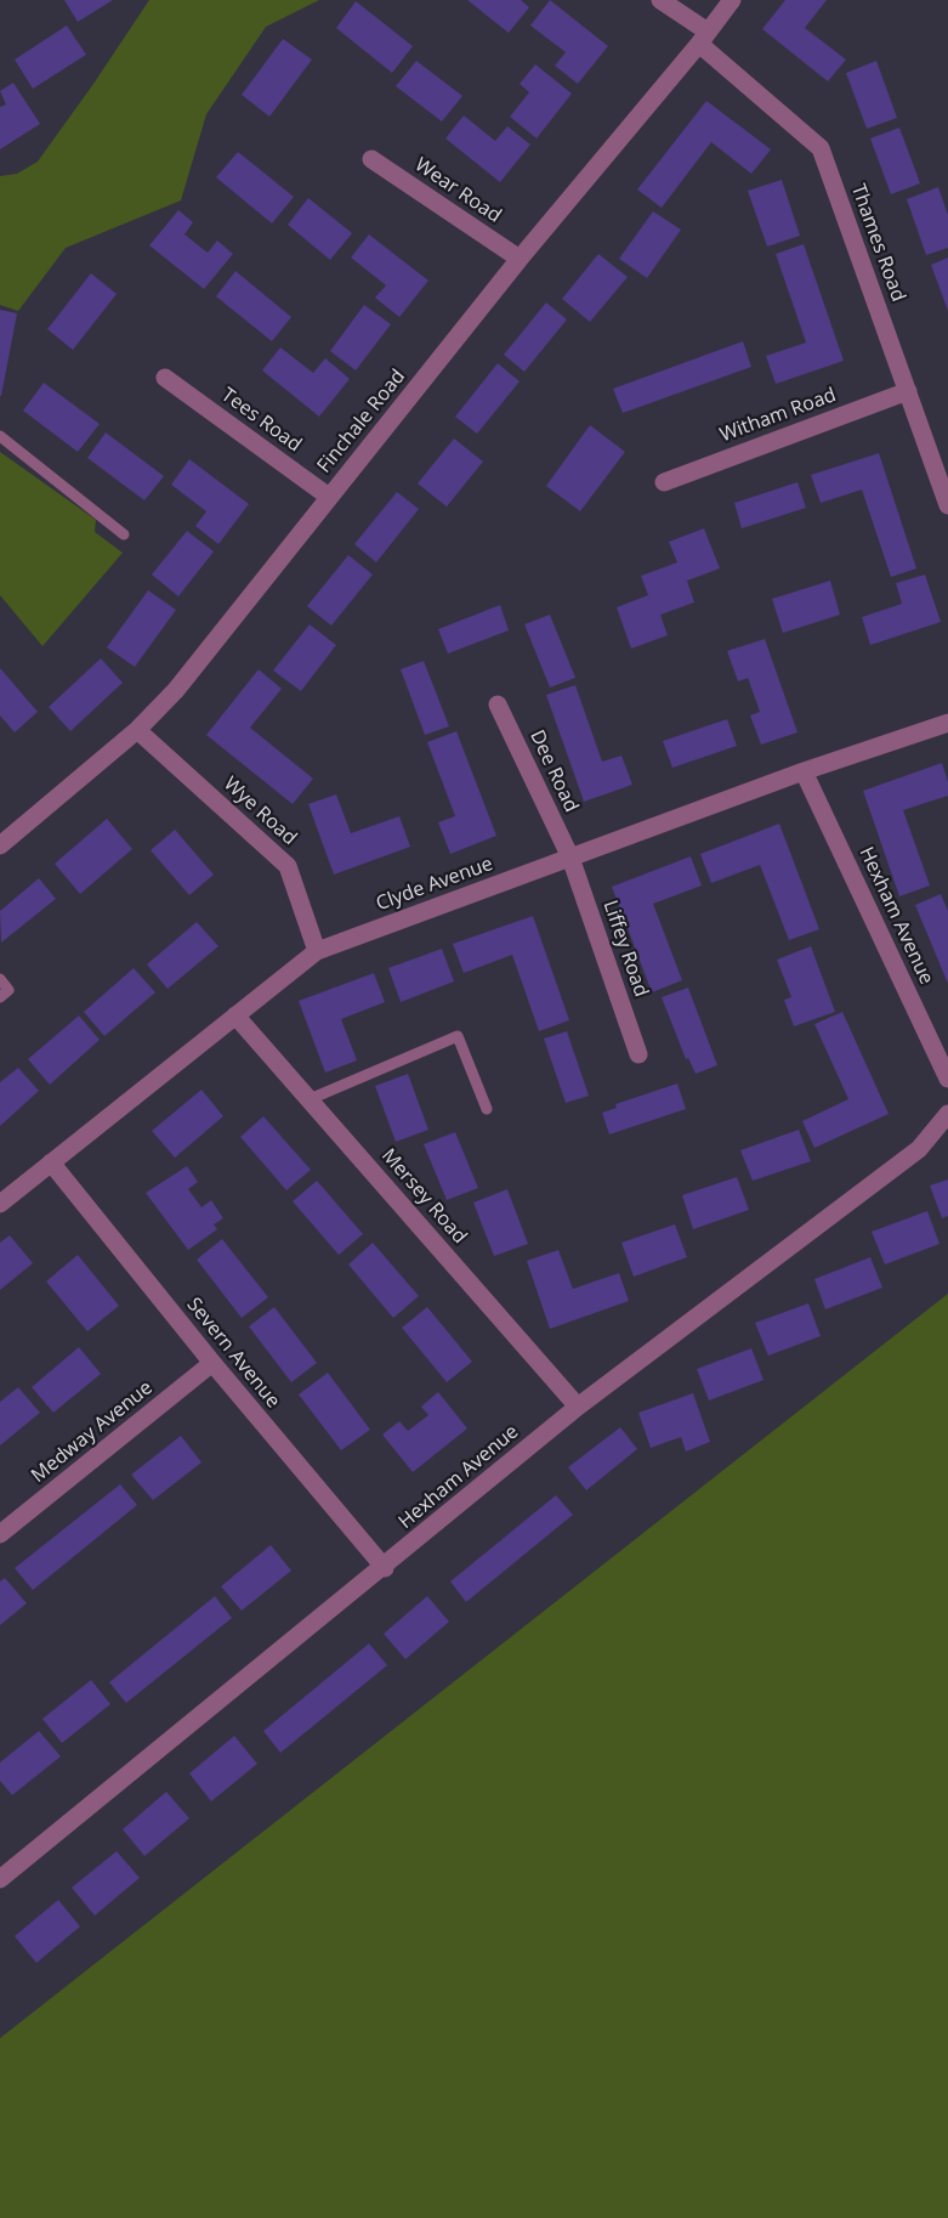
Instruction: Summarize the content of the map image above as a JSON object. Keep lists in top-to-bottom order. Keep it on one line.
{"streets":{"street":["Wear Road","Thames Road","Witham Road","Tees Road","Finchale Road","Dee Road","Wye Road","Clyde Avenue","Hexham Avenue","Liffey Road","Mersey Road","Severn Avenue","Medway Avenue"]},"crossings":[["Wear Road","Finchale Road"],["Thames Road","Witham Road"],["Thames Road","Finchale Road"],["Tees Road","Finchale Road"],["Finchale Road","Wye Road"],["Dee Road","Clyde Avenue"],["Dee Road","Liffey Road"],["Wye Road","Clyde Avenue"],["Clyde Avenue","Hexham Avenue"],["Clyde Avenue","Liffey Road"],["Clyde Avenue","Mersey Road"],["Clyde Avenue","Severn Avenue"],["Hexham Avenue","Mersey Road"],["Hexham Avenue","Severn Avenue"],["Severn Avenue","Medway Avenue"]]}
